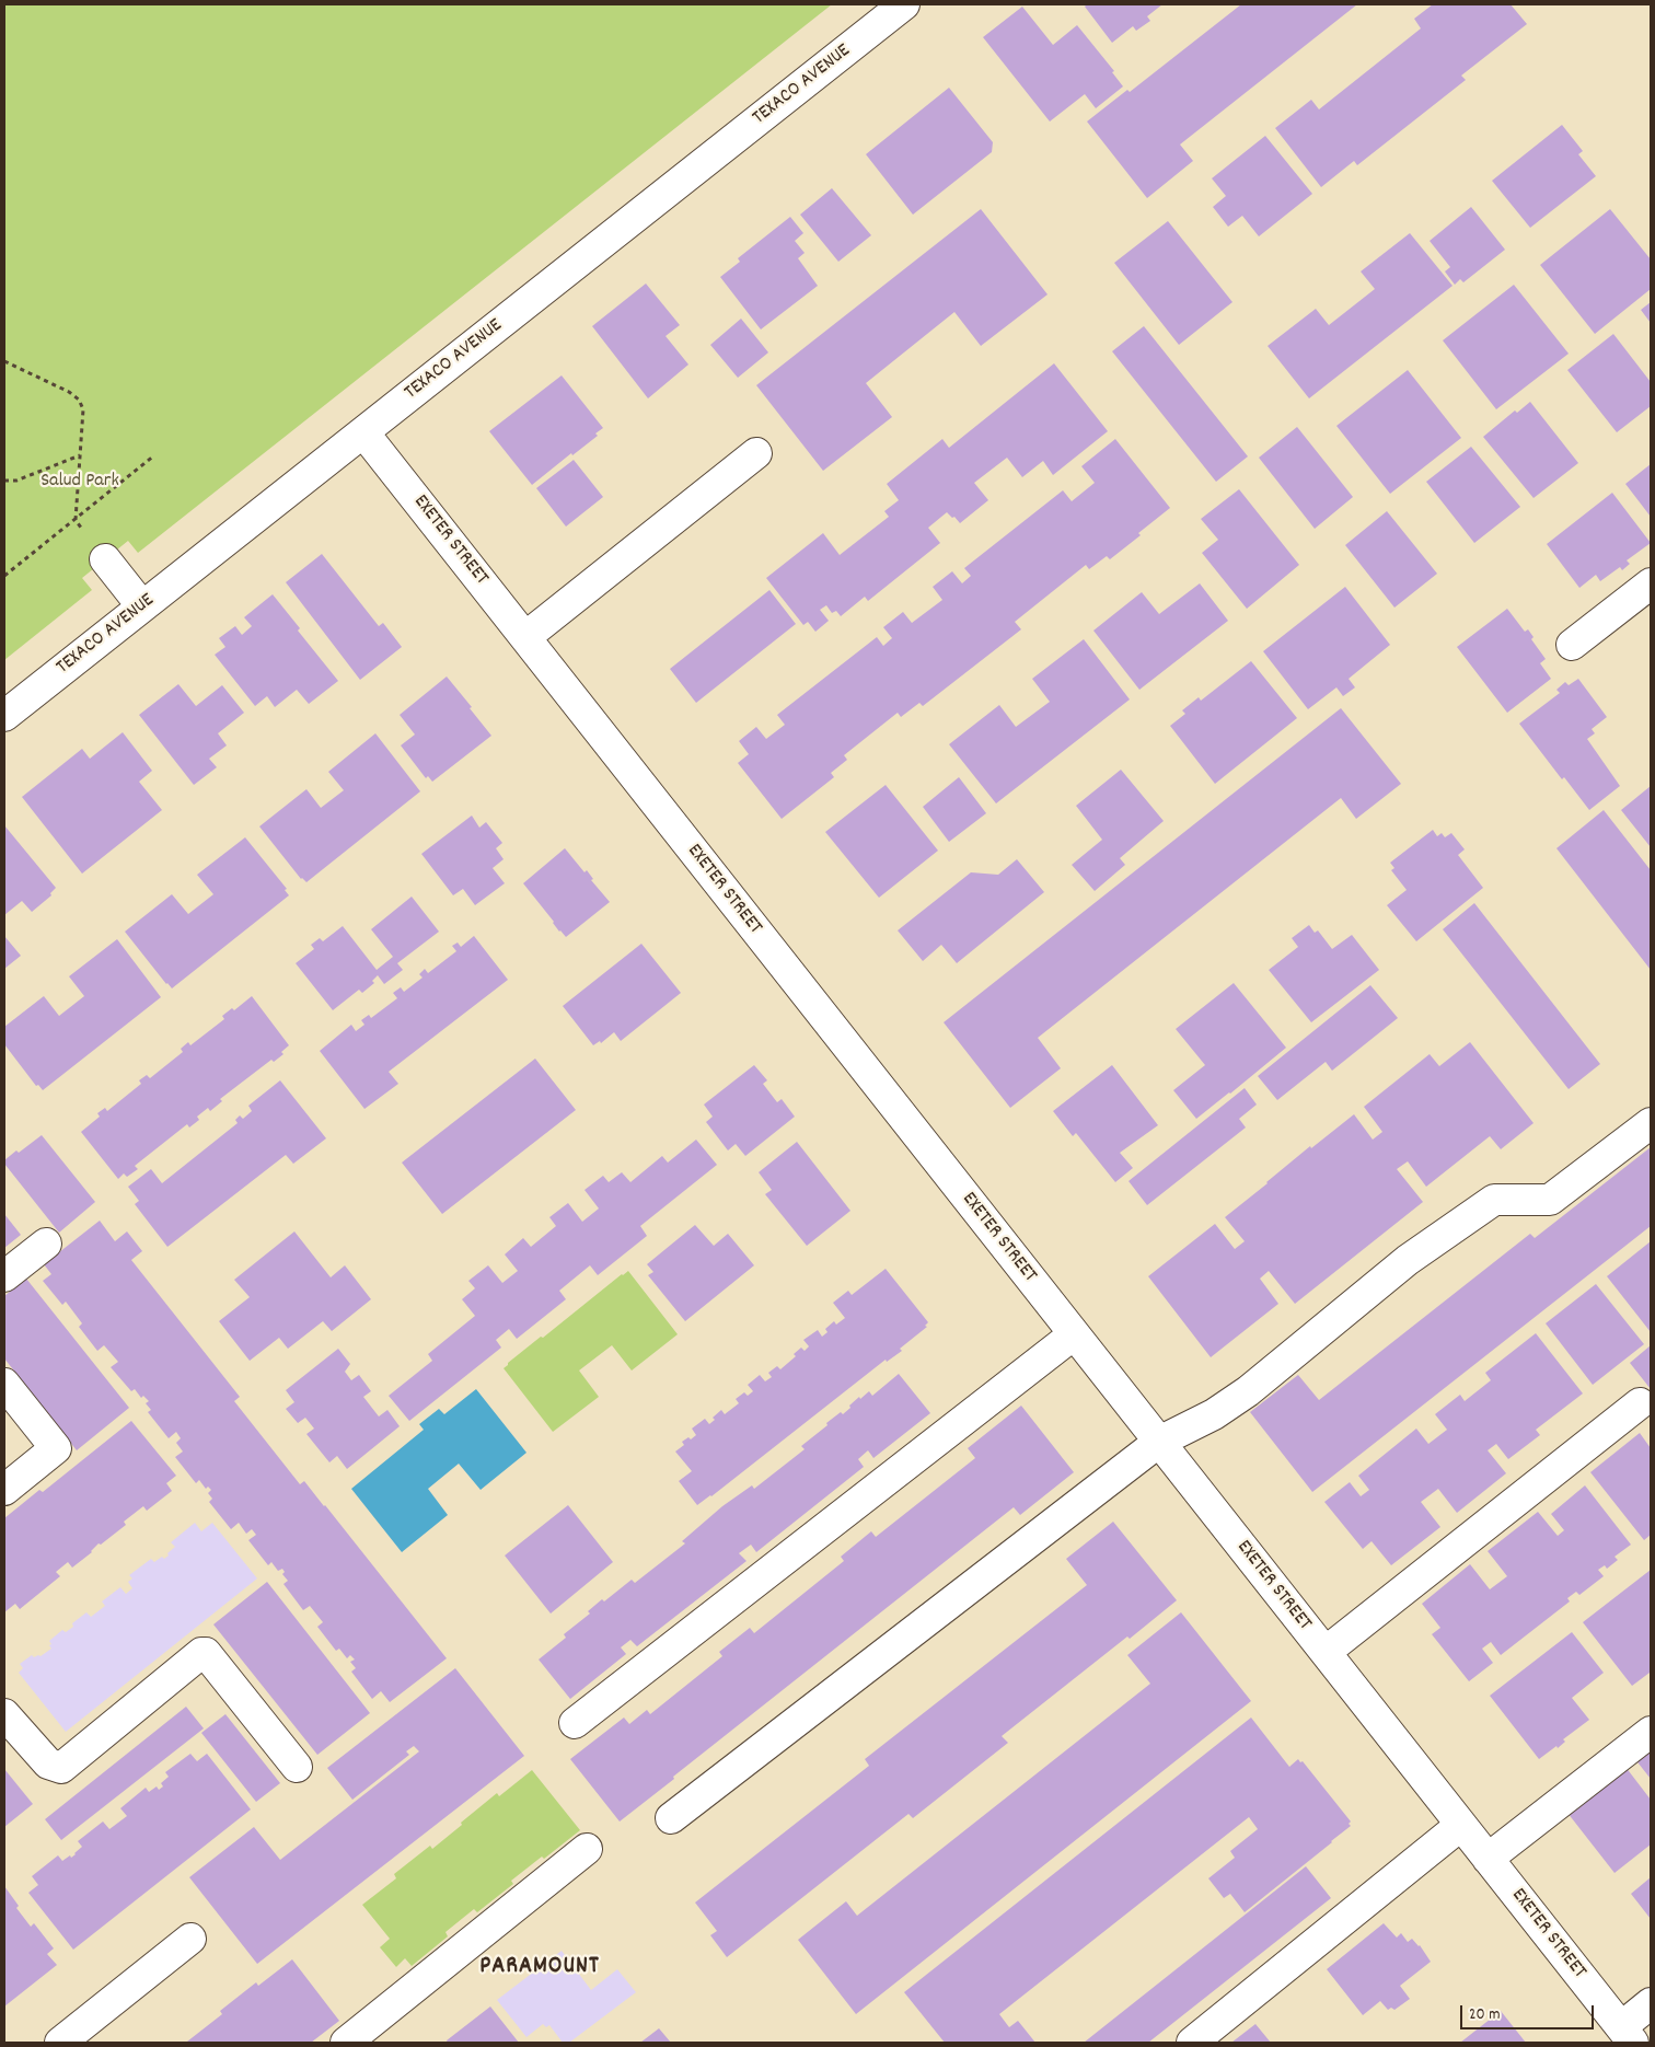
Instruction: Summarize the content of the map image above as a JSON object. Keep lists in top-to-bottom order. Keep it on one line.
{"streets":{"street":["TEXACO AVENUE","EXETER STREET"]},"crossings":[["TEXACO AVENUE","EXETER STREET"]],"districts":["PARAMOUNT"],"parks":["Salud Park"],"scale_bar":"20 m"}
